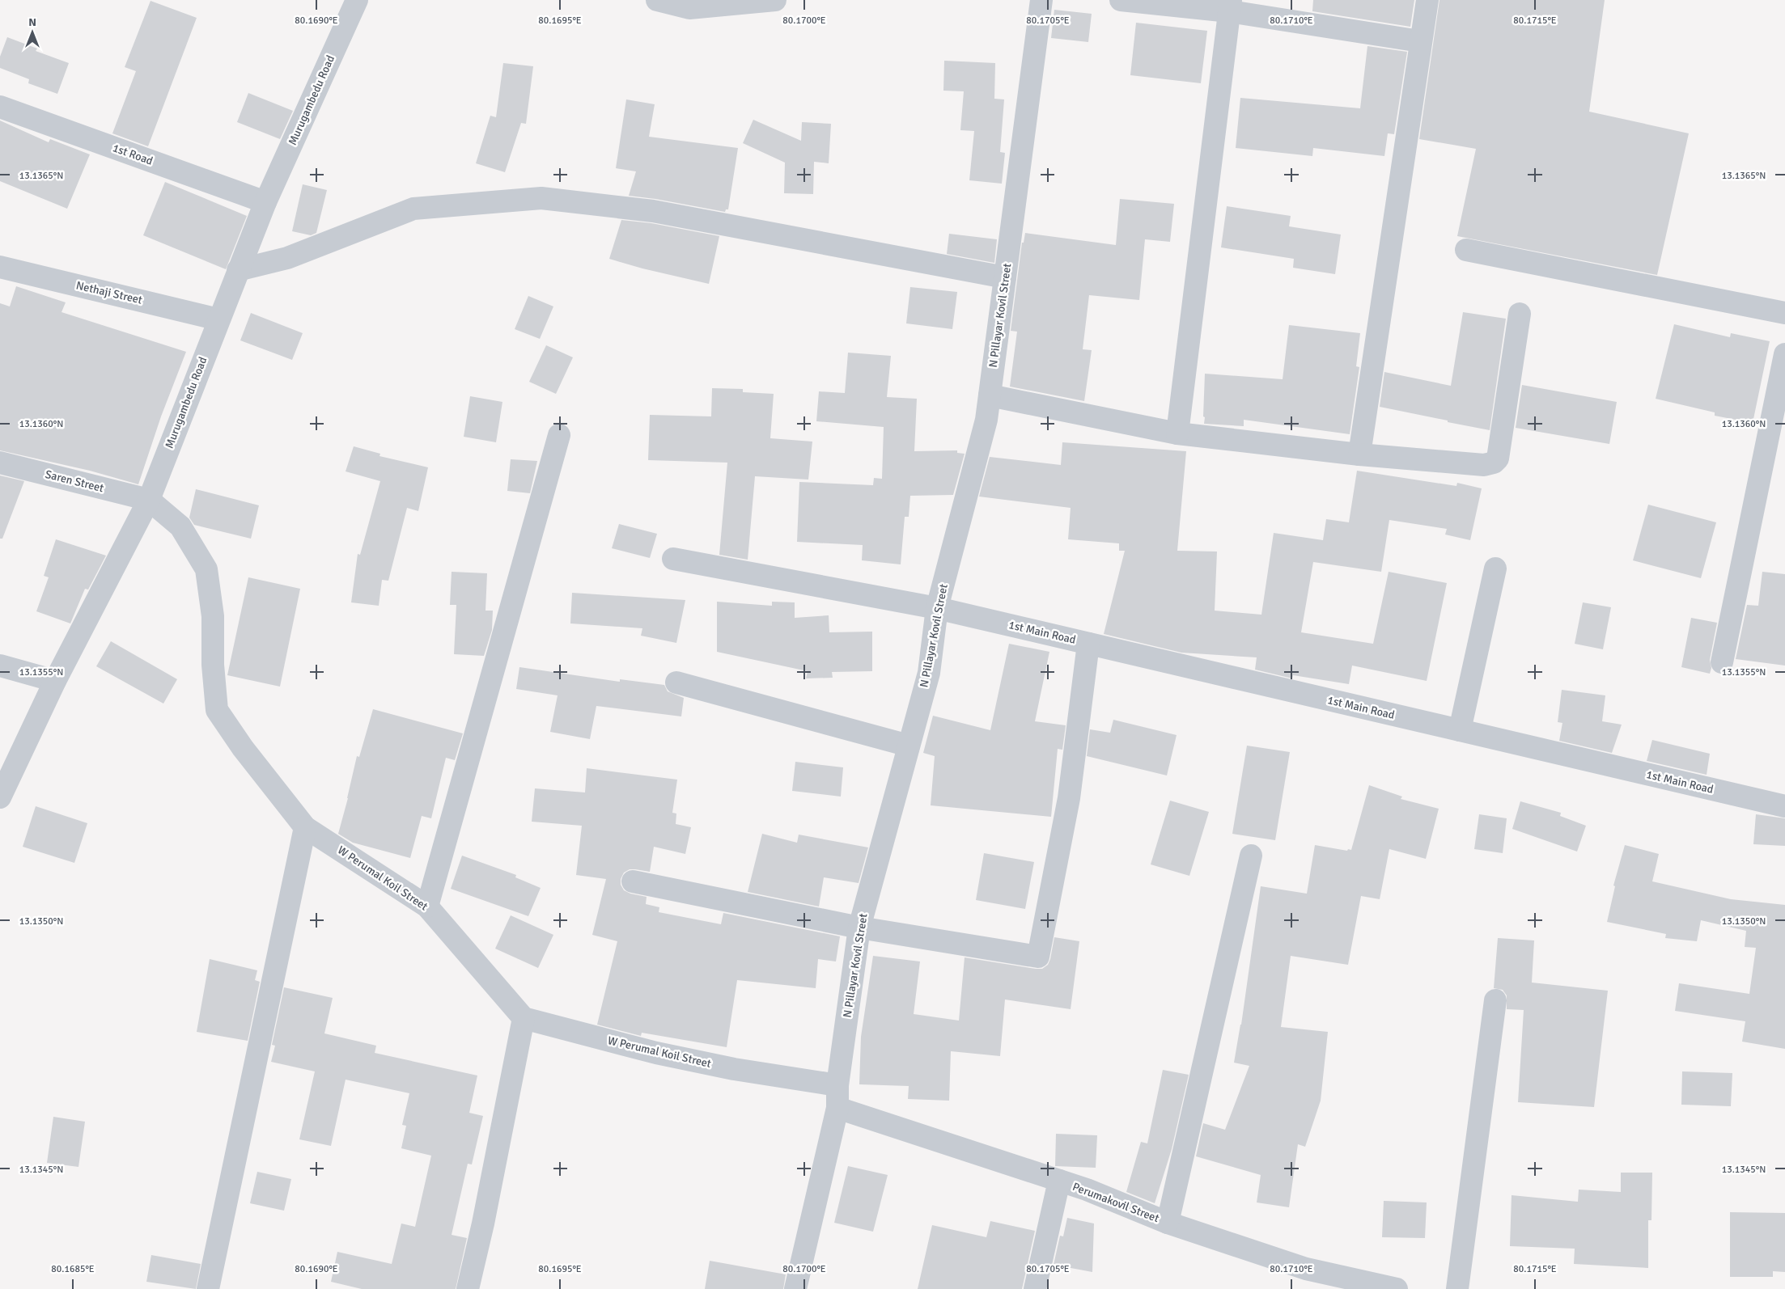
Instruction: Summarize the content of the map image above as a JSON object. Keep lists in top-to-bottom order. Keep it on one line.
{"streets":{"street":["Murugambedu Road","1st Road","Nethaji Street","N Pillayar Kovil Street","Saren Street","1st Main Road","W Perumal Koil Street","Perumakovil Street"]},"crossings":[["Murugambedu Road","1st Road"],["Murugambedu Road","Nethaji Street"],["Murugambedu Road","Saren Street"],["Murugambedu Road","W Perumal Koil Street"],["N Pillayar Kovil Street","1st Main Road"],["N Pillayar Kovil Street","W Perumal Koil Street"],["N Pillayar Kovil Street","Perumakovil Street"],["Saren Street","W Perumal Koil Street"]],"north":"top","coordinates":["80.1690°E","80.1695°E","80.1700°E","80.1705°E","80.1710°E","80.1715°E","13.1365°N","13.1360°N","13.1355°N","13.1350°N","13.1345°N","80.1685°E"]}
